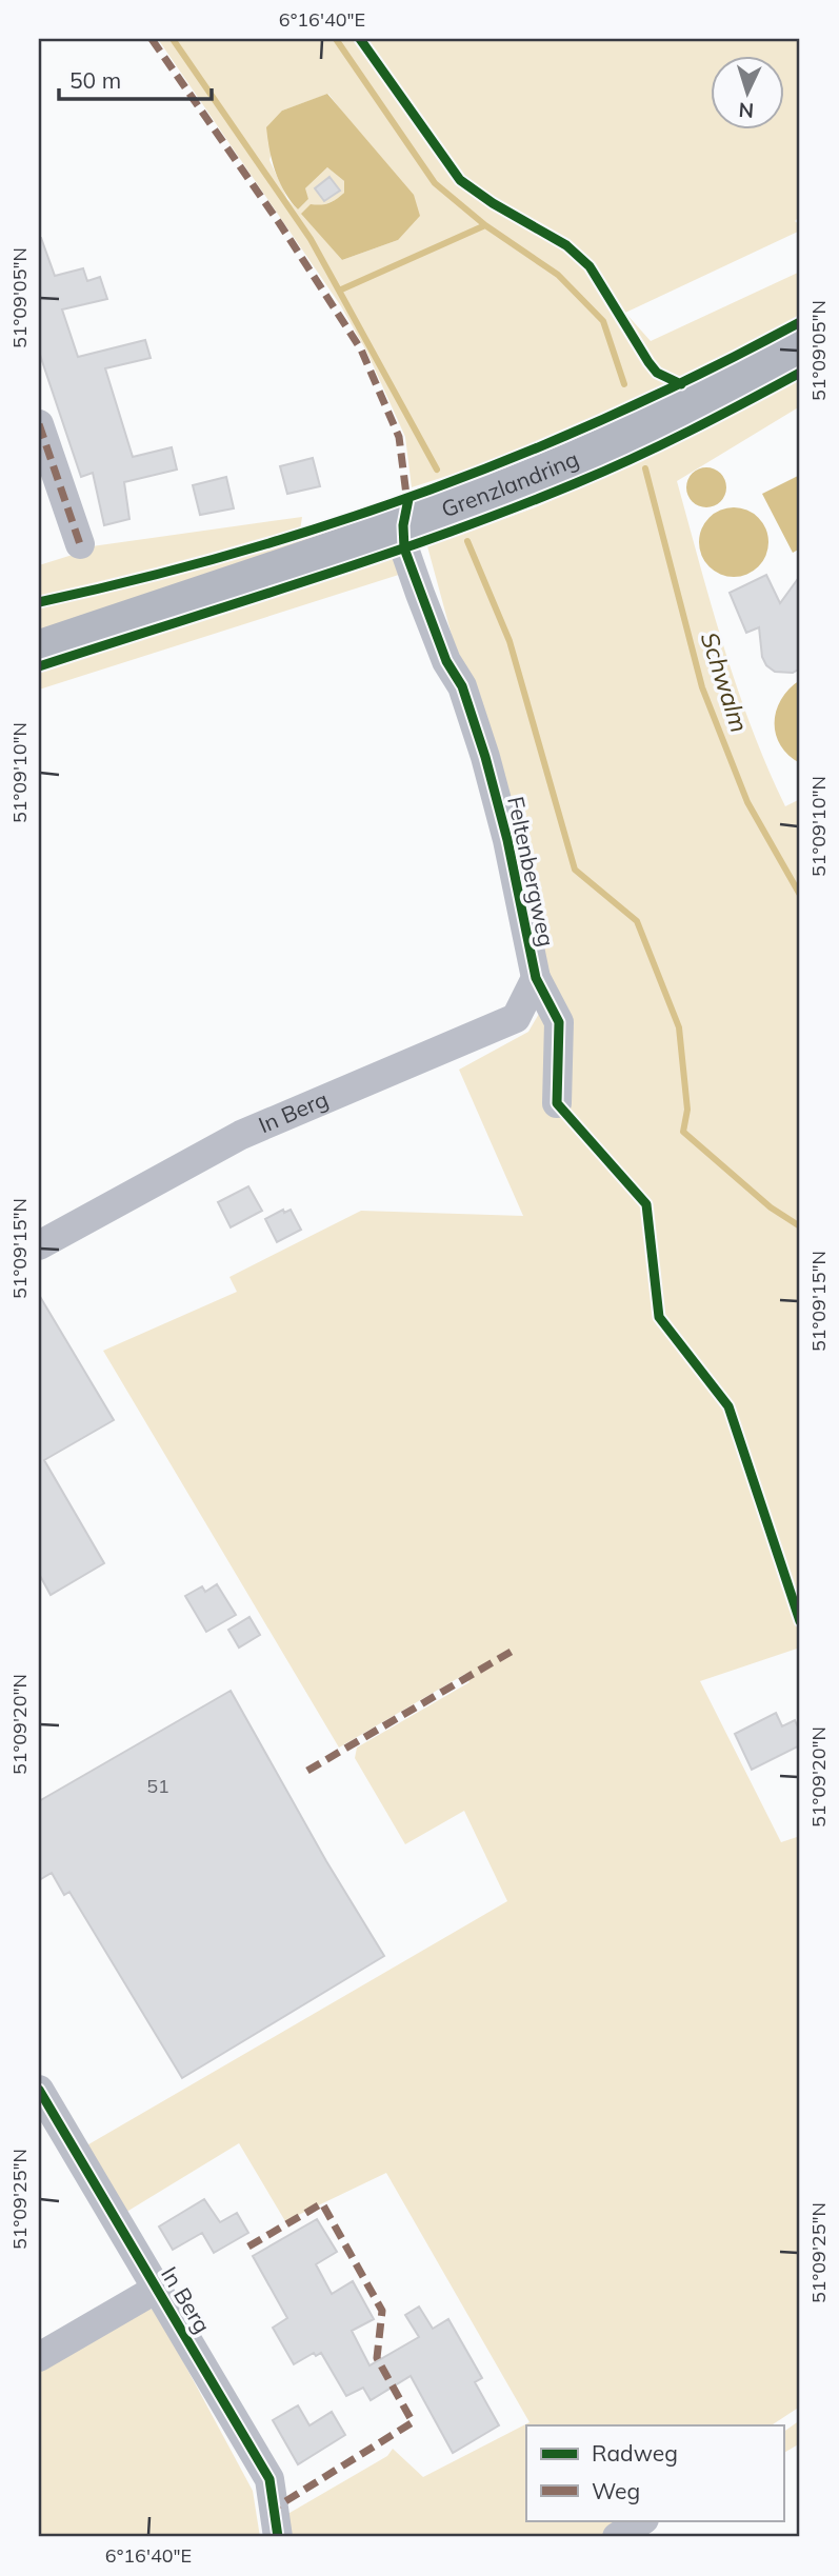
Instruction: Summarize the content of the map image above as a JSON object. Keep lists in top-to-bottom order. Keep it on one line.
{"streets":{"main road":["Grenzlandring"],"street":["Feltenbergweg","In Berg"]},"crossings":[["Grenzlandring","Feltenbergweg"],["Feltenbergweg","In Berg"]],"water":["Schwalm"],"house_numbers":["51"],"legend":["Radweg","Weg"],"scale_bar":"50 m","north":"bottom","coordinates":["6°16'40\"E","51°09'05\"N","51°09'10\"N","51°09'15\"N","51°09'20\"N","51°09'25\"N"]}
